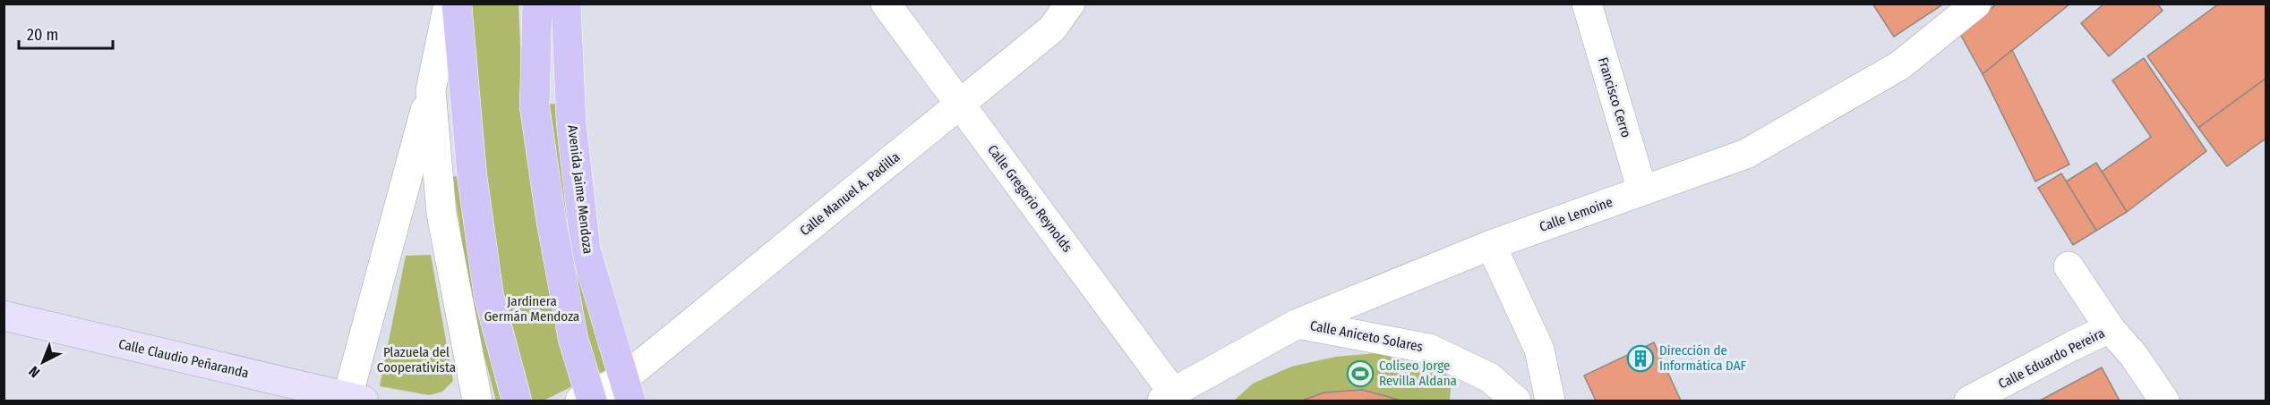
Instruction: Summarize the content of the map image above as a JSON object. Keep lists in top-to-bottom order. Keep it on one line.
{"streets":{"main road":["Avenida Jaime Mendoza"],"street":["Francisco Cerro","Calle Manuel A. Padilla","Calle Gregorio Reynolds","Calle Lemoine","Calle Aniceto Solares","Calle Claudio Peñaranda","Calle Eduardo Pereira"]},"crossings":[["Francisco Cerro","Calle Lemoine"],["Avenida Jaime Mendoza","Calle Manuel A. Padilla"],["Calle Manuel A. Padilla","Calle Gregorio Reynolds"],["Calle Gregorio Reynolds","Calle Lemoine"],["Calle Lemoine","Calle Aniceto Solares"]],"parks":["Jardinera Germán Mendoza","Plazuela del Cooperativista"],"places":{"building":["Dirección de Informática DAF"],"sports":["Coliseo Jorge Revilla Aldana"]},"scale_bar":"20 m","north":"bottom left"}
